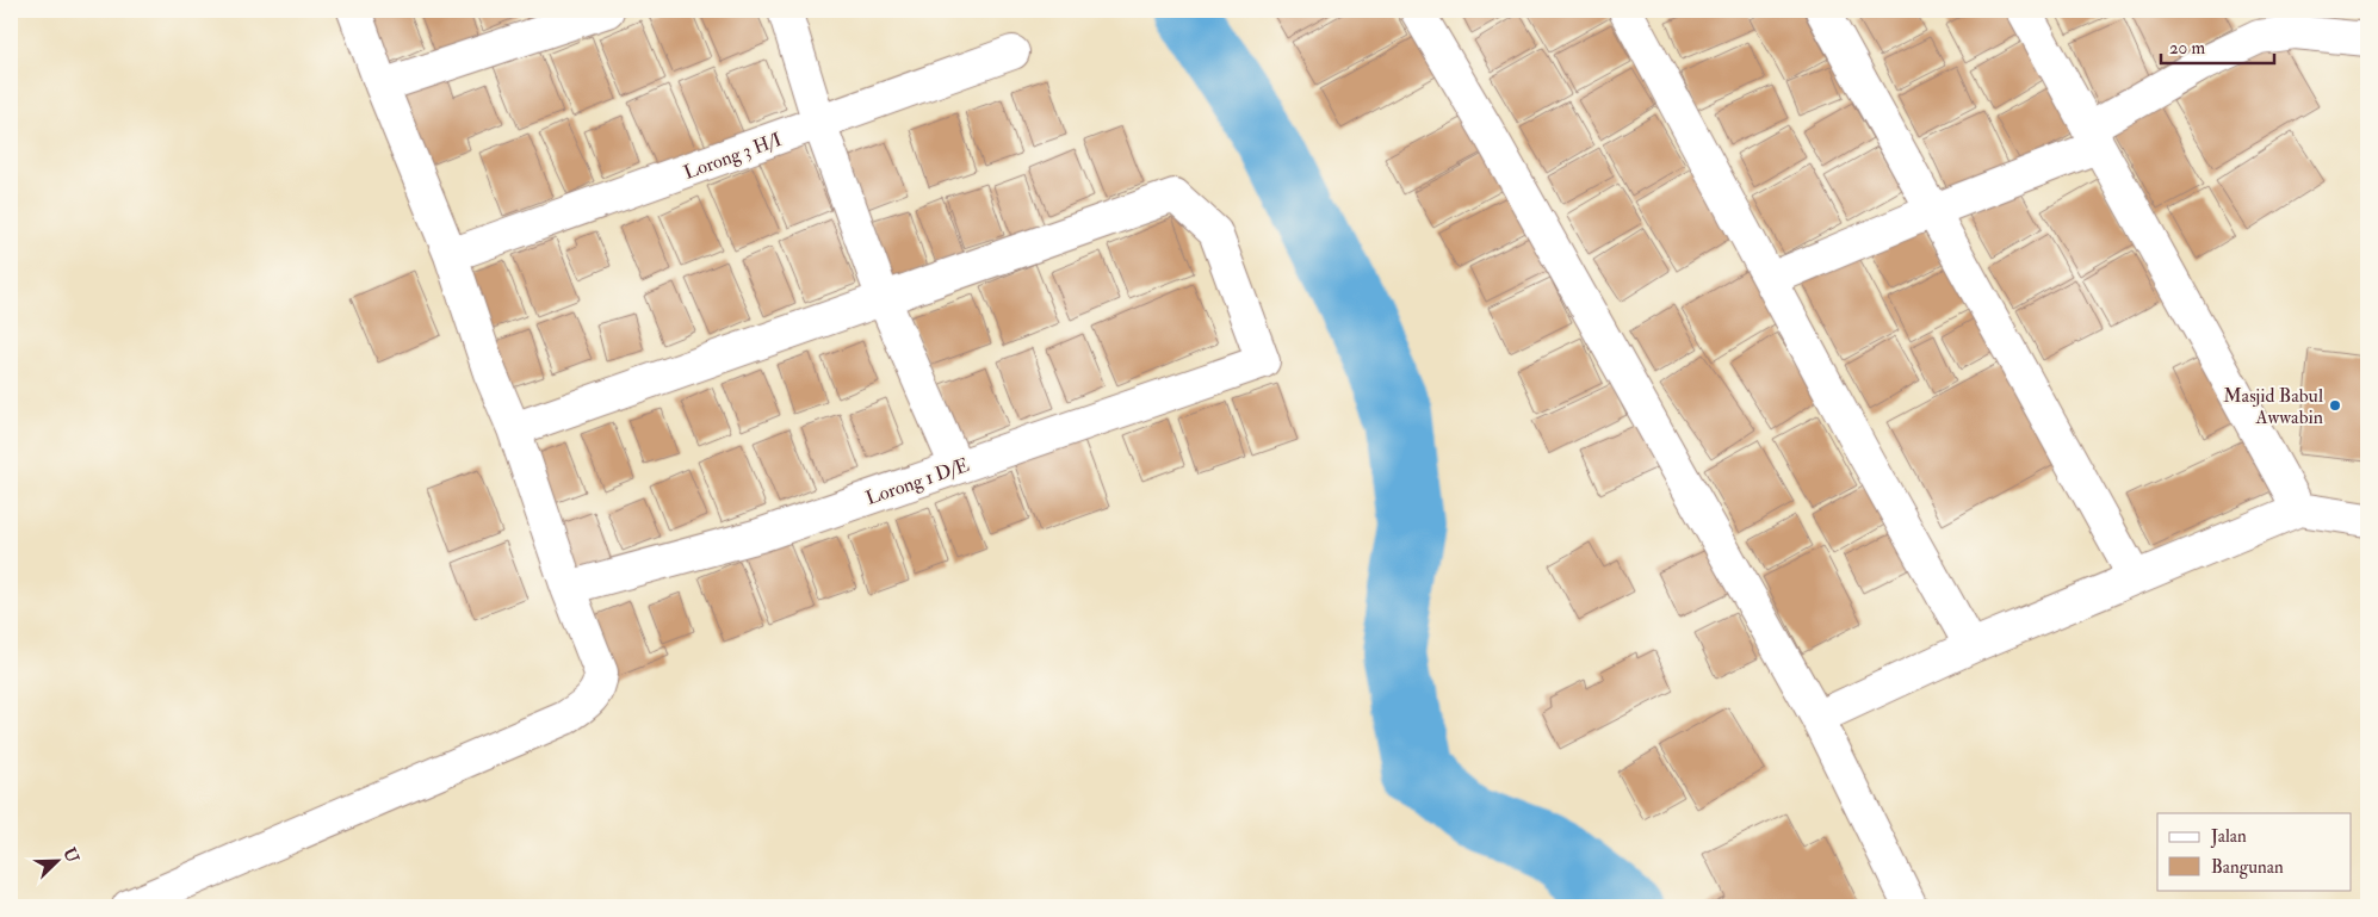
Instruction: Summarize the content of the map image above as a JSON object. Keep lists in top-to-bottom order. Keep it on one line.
{"streets":{"street":["Lorong 3 H/I","Lorong 1 D/E"]},"places":["Masjid Babul Awwabin"],"legend":["Jalan","Bangunan"],"scale_bar":"20 m","north":"top right"}
